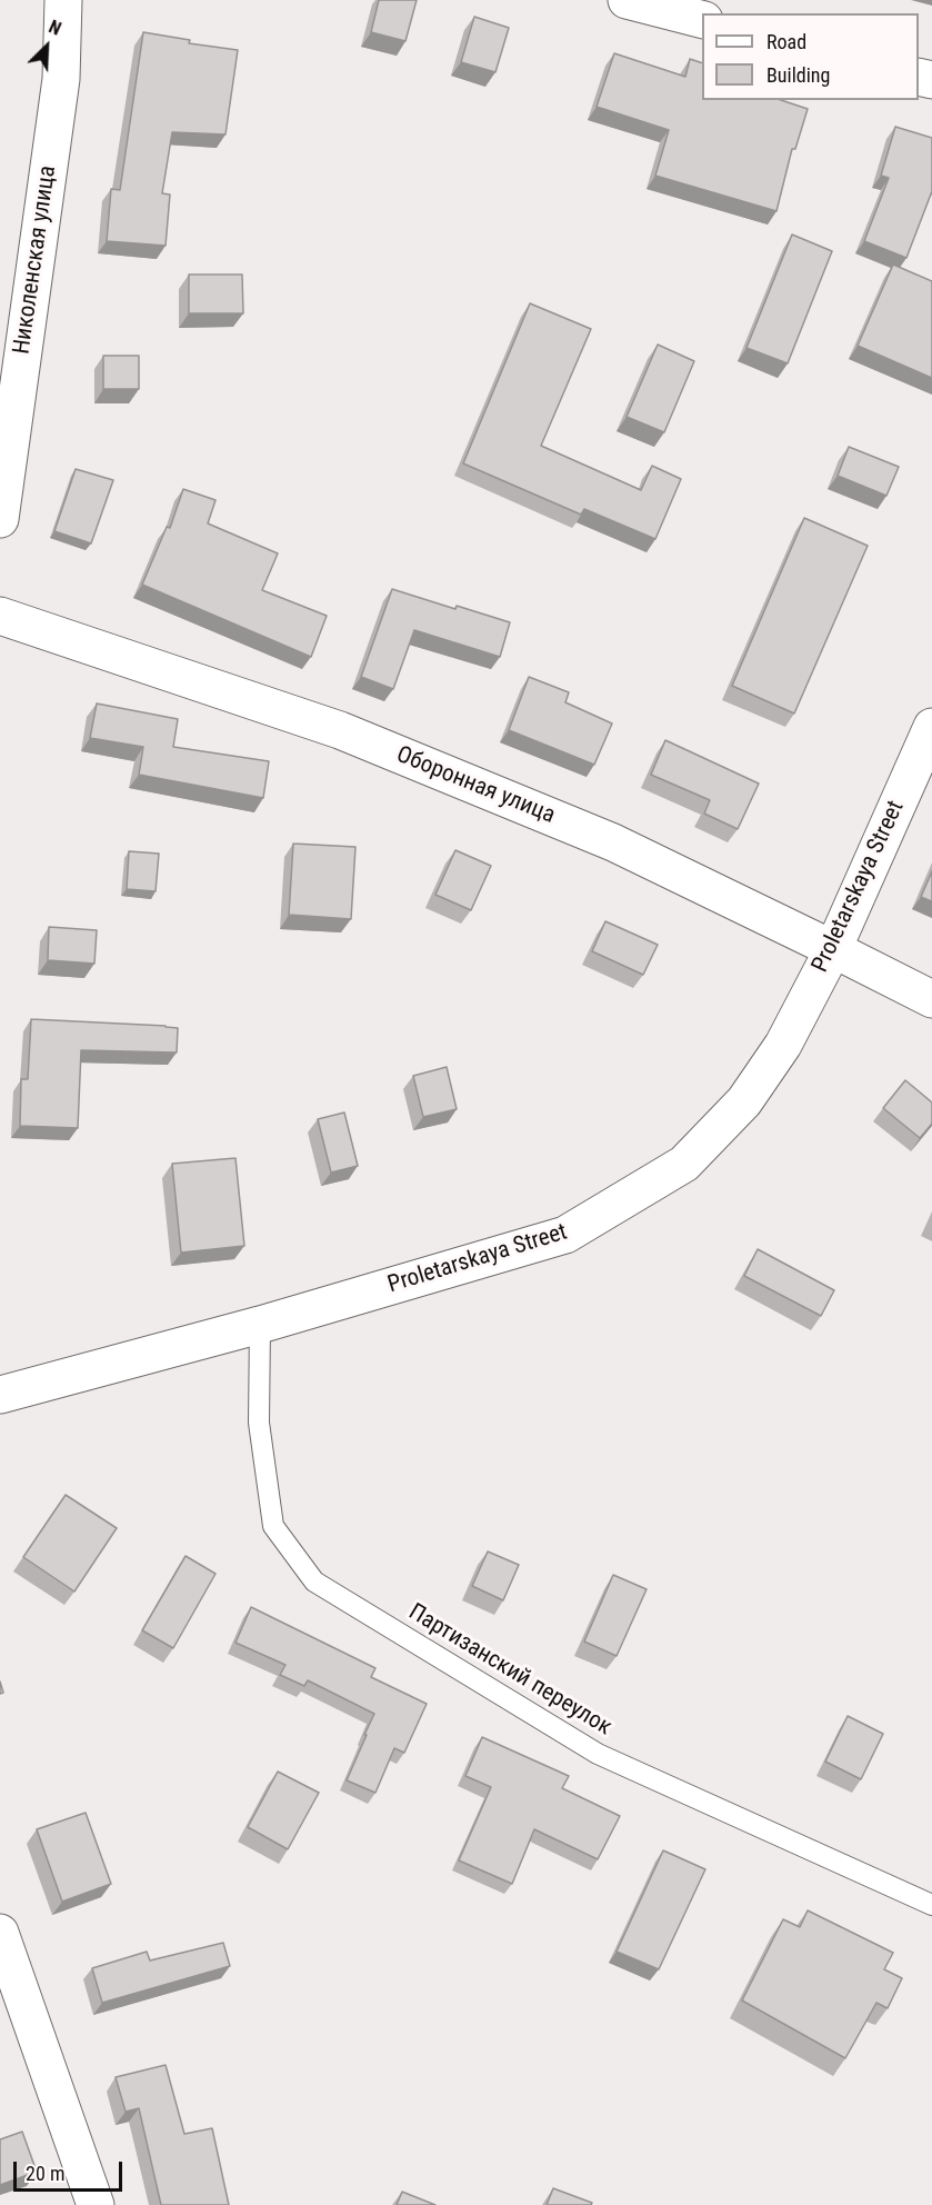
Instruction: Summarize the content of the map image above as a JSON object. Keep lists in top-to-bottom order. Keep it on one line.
{"streets":{"street":["Николенская улица","Оборонная улица","Proletarskaya Street"],"lane":["Партизанский переулок"]},"crossings":[["Оборонная улица","Proletarskaya Street"],["Proletarskaya Street","Партизанский переулок"]],"legend":["Road","Building"],"scale_bar":"20 m","north":"top right"}
